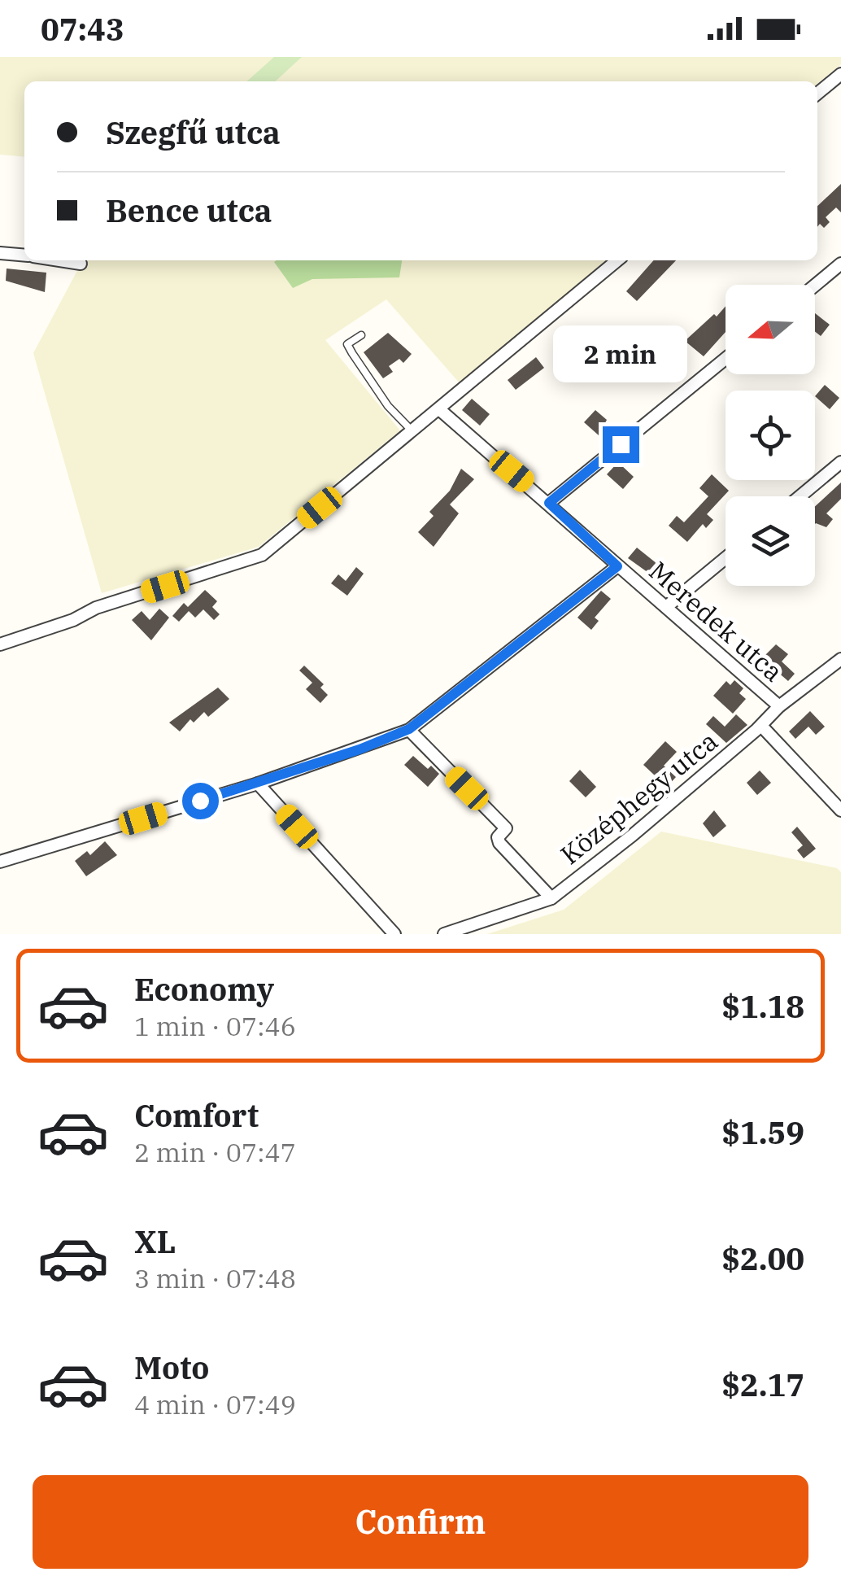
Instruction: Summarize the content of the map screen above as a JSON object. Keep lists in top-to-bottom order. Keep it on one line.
{"streets":{"street":["Meredek utca","Középhegy utca"]},"crossings":[["Meredek utca","Középhegy utca"]],"north":"left","page":{"status":"07:43","banner":["Szegfű utca","Bence utca"],"bubble":"2 min","list":[{"name":"Economy","note":"1 min · 07:46","value":"$1.18"},{"name":"Comfort","note":"2 min · 07:47","value":"$1.59"},{"name":"XL","note":"3 min · 07:48","value":"$2.00"},{"name":"Moto","note":"4 min · 07:49","value":"$2.17"}],"buttons":"Confirm"}}
